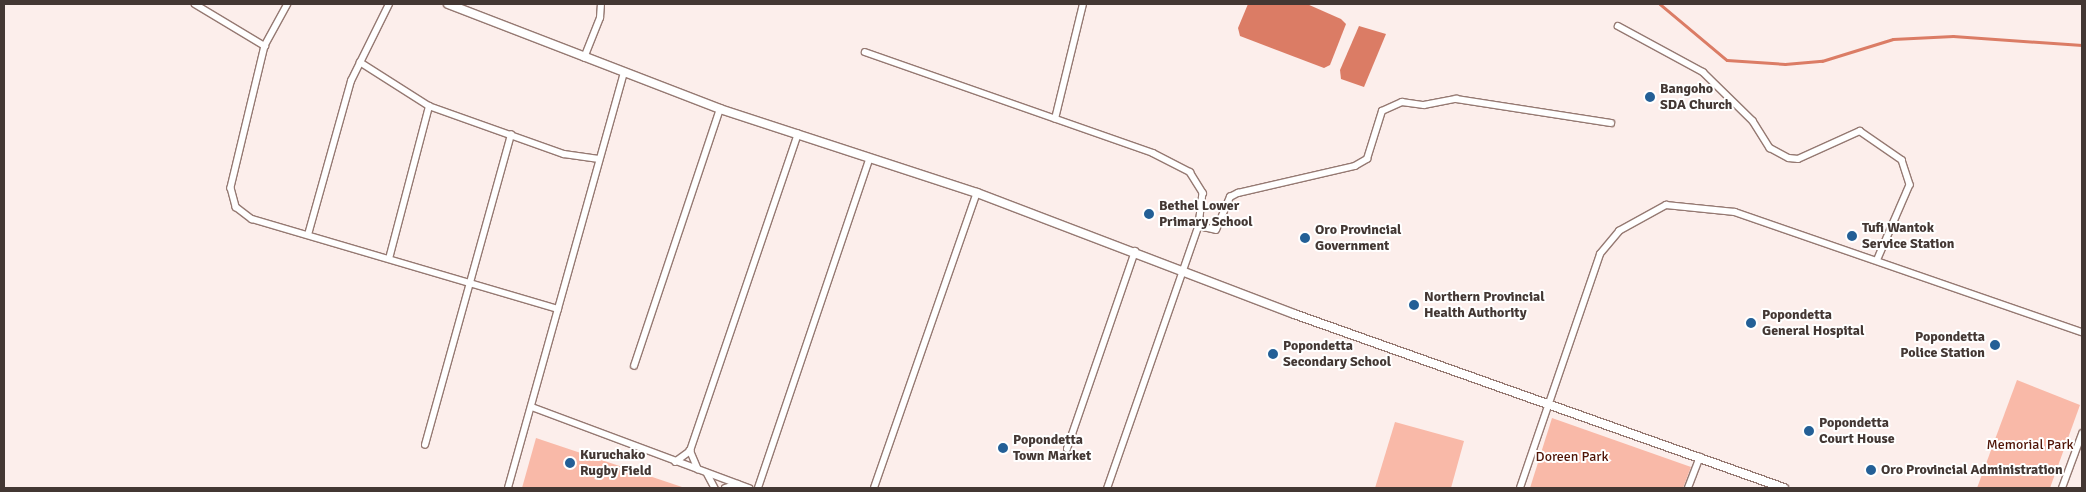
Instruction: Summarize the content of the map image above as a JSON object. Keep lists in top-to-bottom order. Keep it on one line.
{"parks":["Memorial Park","Doreen Park"],"places":["Bangoho SDA Church","Bethel Lower Primary School","Tufi Wantok Service Station","Oro Provincial Government","Northern Provincial Health Authority","Popondetta General Hospital","Popondetta Police Station","Popondetta Secondary School","Popondetta Court House","Popondetta Town Market","Kuruchako Rugby Field","Oro Provincial Administration"]}
